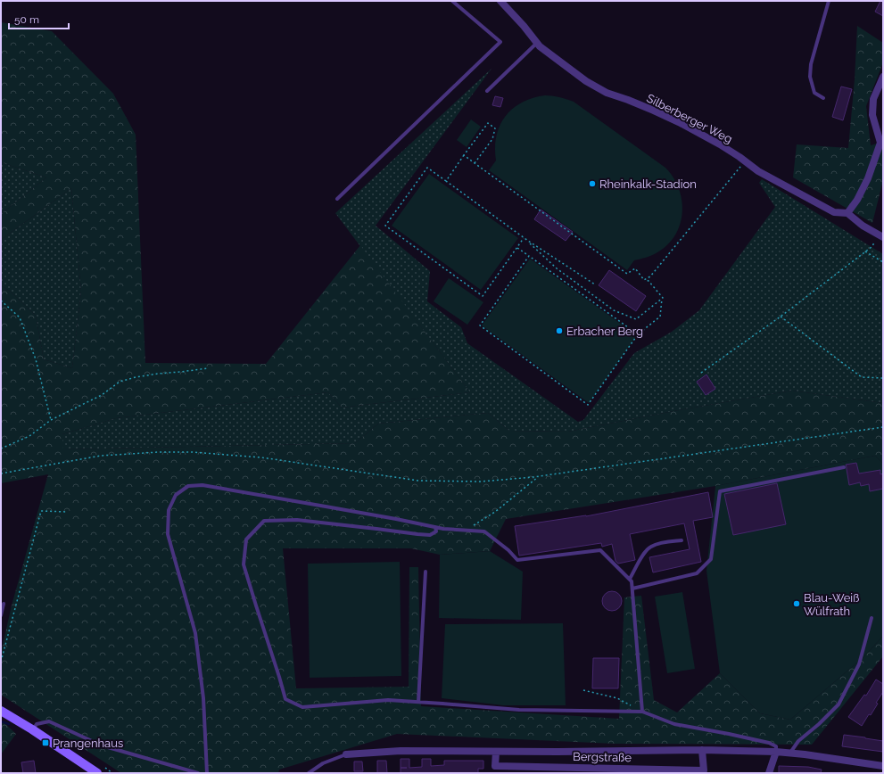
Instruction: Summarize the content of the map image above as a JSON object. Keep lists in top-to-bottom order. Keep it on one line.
{"streets":{"street":["Silberberger Weg","Bergstraße"]},"places":{"other":["Rheinkalk-Stadion","Erbacher Berg","Blau-Weiß Wülfrath"],"transit":["Prangenhaus"]},"scale_bar":"50 m"}
